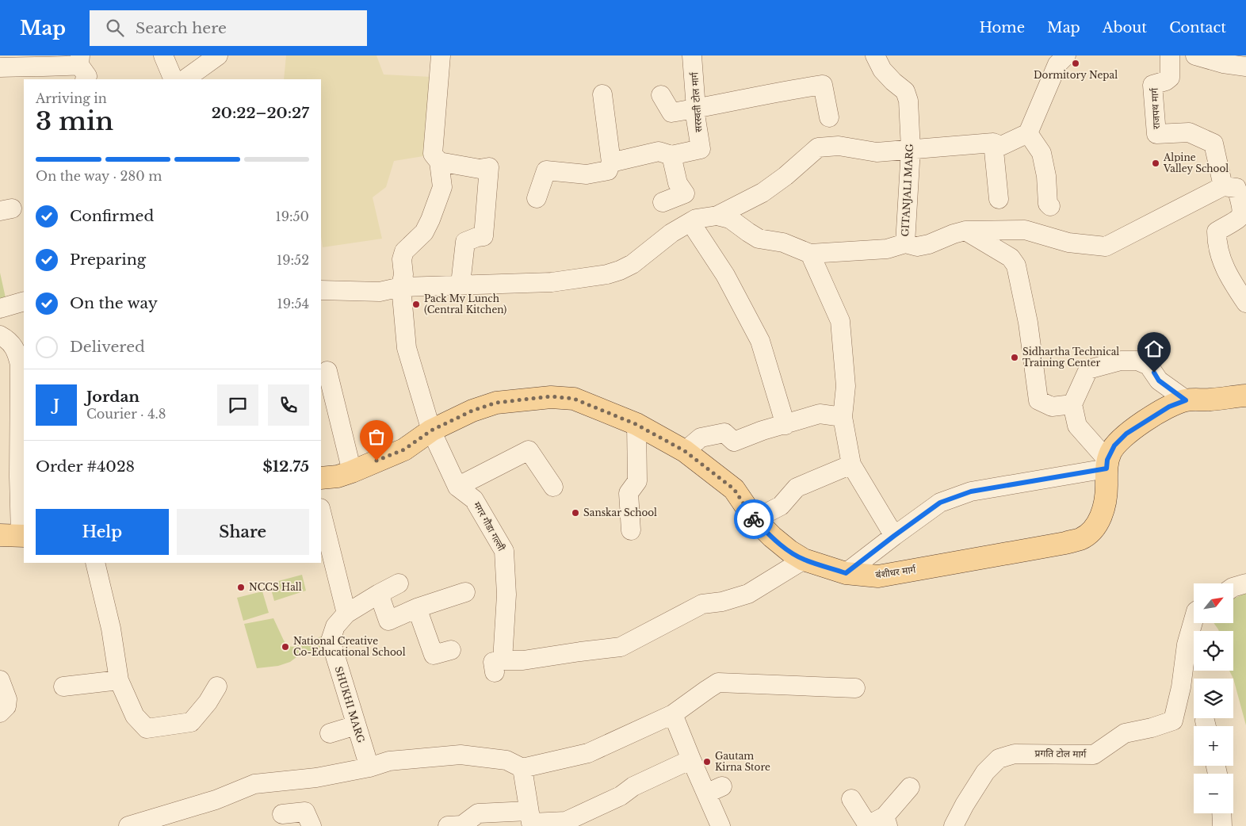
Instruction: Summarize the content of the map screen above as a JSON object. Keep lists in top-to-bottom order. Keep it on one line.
{"streets":{"main road":["बंशीधर मार्ग"],"street":["सरस्वती टोल मार्ग","राजपथ मार्ग","GITANJALI MARG","मगर गौडा गल्ली","SHUKHI MARG","प्रगति टोल मार्ग"]},"crossings":[["राजपथ मार्ग","GITANJALI MARG"],["मगर गौडा गल्ली","बंशीधर मार्ग"]],"places":["Dormitory Nepal","Alpine Valley School","Pack My Lunch (Central Kitchen)","Sidhartha Technical Training Center","Sanskar School","NCCS Hall","National Creative Co-Educational School","Gautam Kirna Store"],"north":"top right","page":{"header":"Map","search":"Search here","nav":["Home","Map","About","Contact"],"heading":["3 min","Arriving in","20:22–20:27"],"panel":["Jordan","Courier · 4.8","Order #4028","$12.75"],"bar":"On the way · 280 m","list":[["Confirmed","19:50"],["Preparing","19:52"],["On the way","19:54"],"Delivered"],"round":"J","buttons":["Help","Share"],"map_buttons":["+","−"]}}
